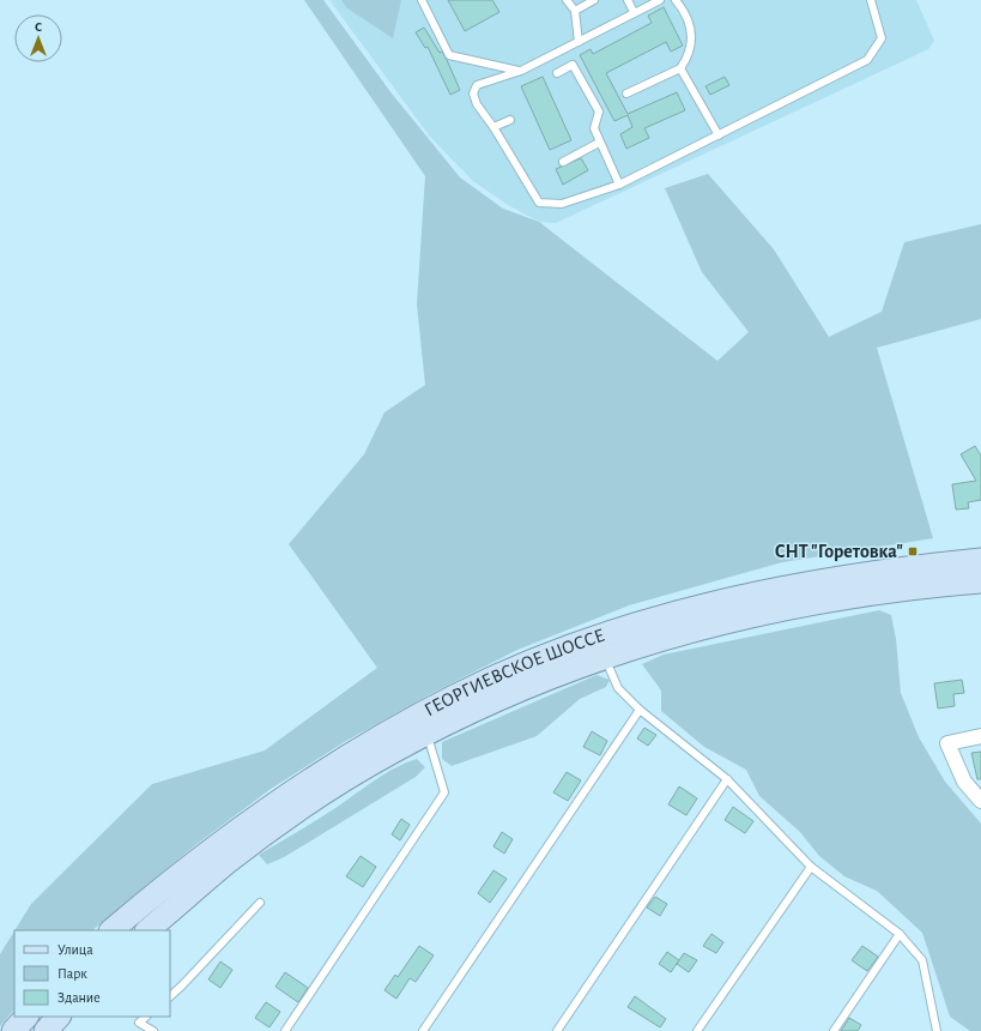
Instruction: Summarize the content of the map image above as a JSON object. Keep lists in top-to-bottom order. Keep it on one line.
{"streets":{"main road":["ГЕОРГИЕВСКОЕ ШОССЕ"]},"places":{"transit":["СНТ \"Горетовка\""]},"legend":["Улица","Парк","Здание"],"north":"top"}
